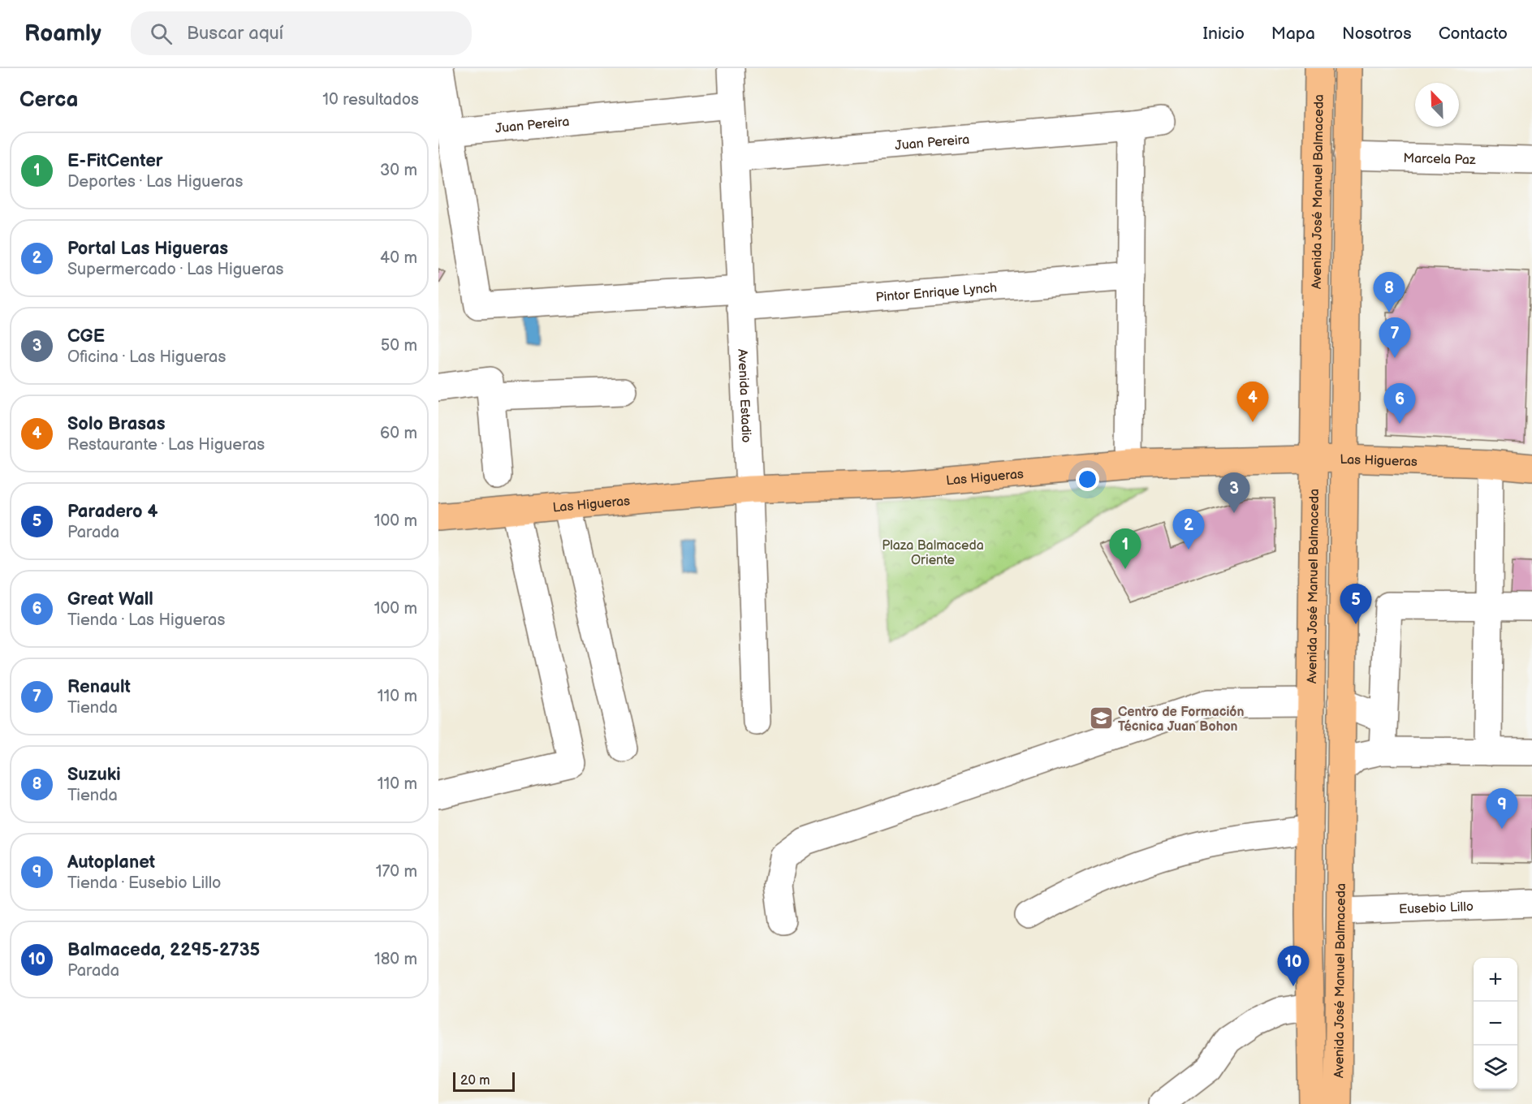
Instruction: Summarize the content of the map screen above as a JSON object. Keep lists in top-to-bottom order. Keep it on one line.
{"streets":{"main road":["Avenida José Manuel Balmaceda","Las Higueras"],"street":["Juan Pereira","Marcela Paz","Pintor Enrique Lynch","Avenida Estadio","Eusebio Lillo"]},"crossings":[["Juan Pereira","Pintor Enrique Lynch"],["Juan Pereira","Avenida Estadio"],["Marcela Paz","Avenida José Manuel Balmaceda"],["Avenida José Manuel Balmaceda","Las Higueras"],["Avenida José Manuel Balmaceda","Eusebio Lillo"],["Pintor Enrique Lynch","Avenida Estadio"],["Avenida Estadio","Las Higueras"]],"parks":["Plaza Balmaceda Oriente"],"places":{"school or university":["Centro de Formación Técnica Juan Bohon"]},"scale_bar":"20 m","north":"top left","page":{"header":"Roamly","search":"Buscar aquí","nav":["Inicio","Mapa","Nosotros","Contacto"],"heading":["Cerca","10 resultados"],"list":[{"mark":"1","name":"E-FitCenter","note":"Deportes · Las Higueras","value":"30 m"},{"mark":"2","name":"Portal Las Higueras","note":"Supermercado · Las Higueras","value":"40 m"},{"mark":"3","name":"CGE","note":"Oficina · Las Higueras","value":"50 m"},{"mark":"4","name":"Solo Brasas","note":"Restaurante · Las Higueras","value":"60 m"},{"mark":"5","name":"Paradero 4","note":"Parada","value":"100 m"},{"mark":"6","name":"Great Wall","note":"Tienda · Las Higueras","value":"100 m"},{"mark":"7","name":"Renault","note":"Tienda","value":"110 m"},{"mark":"8","name":"Suzuki","note":"Tienda","value":"110 m"},{"mark":"9","name":"Autoplanet","note":"Tienda · Eusebio Lillo","value":"170 m"},{"mark":"10","name":"Balmaceda, 2295-2735","note":"Parada","value":"180 m"}],"pins":["8","7","4","6","3","2","1","5","9","10"],"map_buttons":["+","−"],"scale":"20 m"}}
